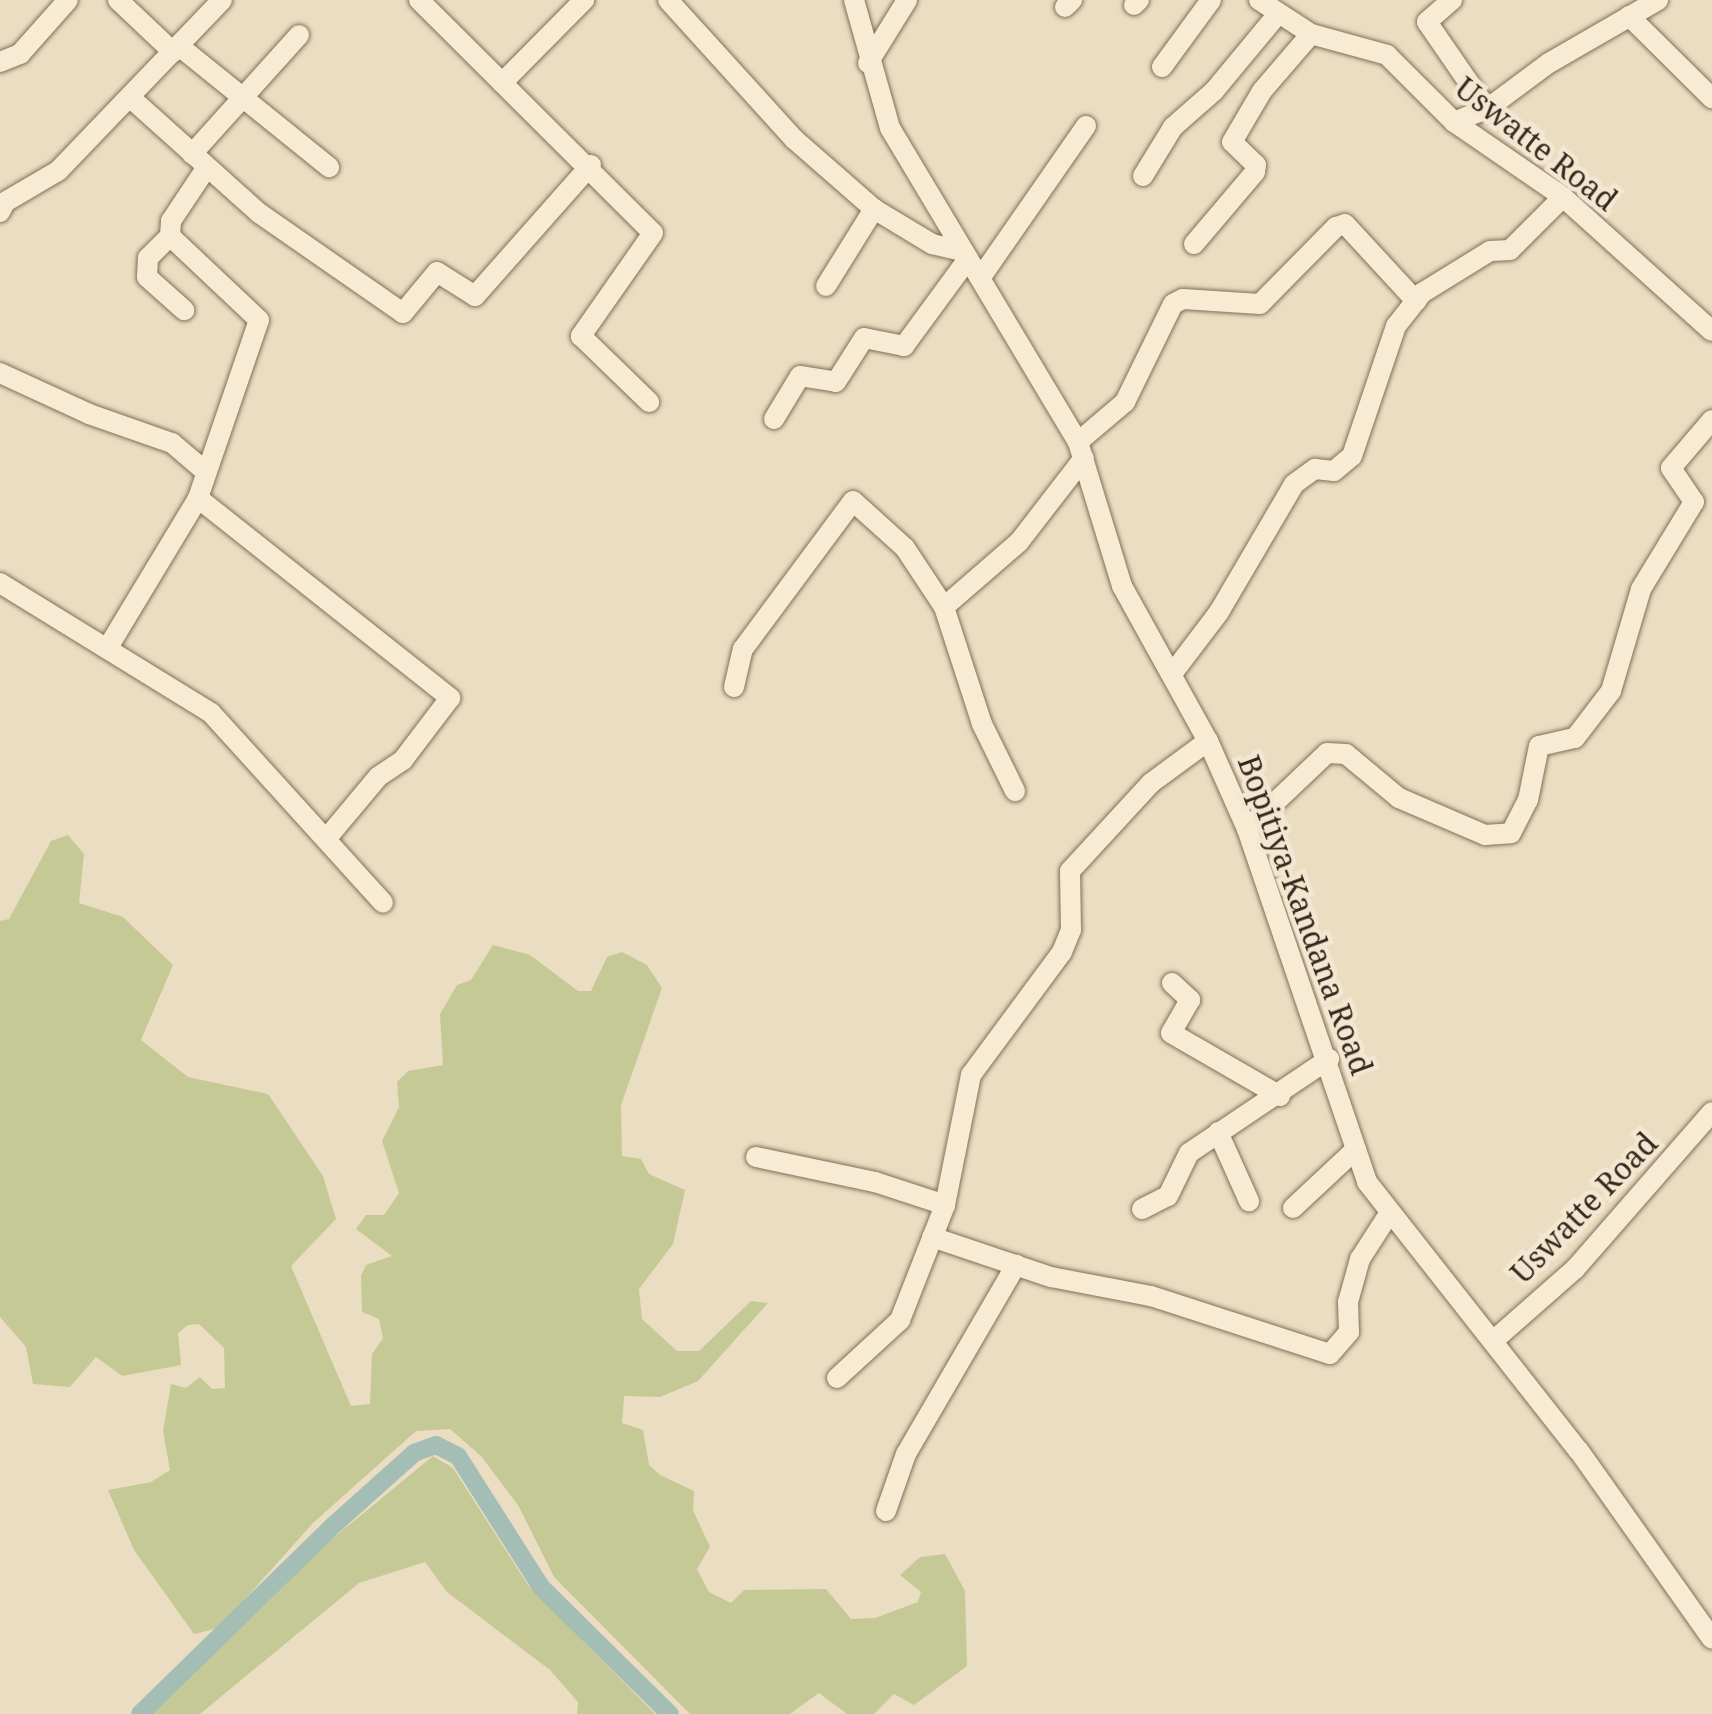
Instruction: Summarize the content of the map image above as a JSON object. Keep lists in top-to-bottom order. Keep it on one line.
{"streets":{"street":["Uswatte Road","Bopitiya-Kandana Road"]},"crossings":[["Uswatte Road","Bopitiya-Kandana Road"]]}
